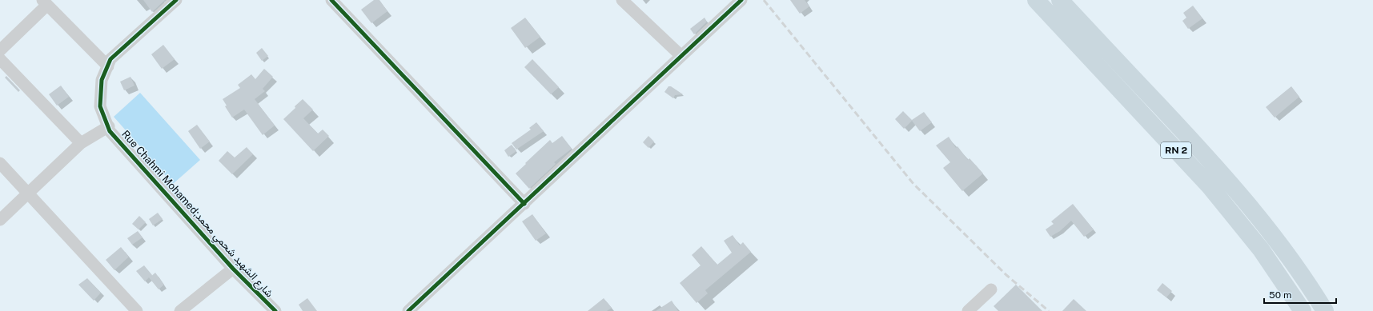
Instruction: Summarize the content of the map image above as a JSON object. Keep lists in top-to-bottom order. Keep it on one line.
{"streets":{"highway":["RN 2"],"street":["Rue Chahmi Mohamed;شارع الشهيد شحمي محمد"]},"scale_bar":"50 m"}
